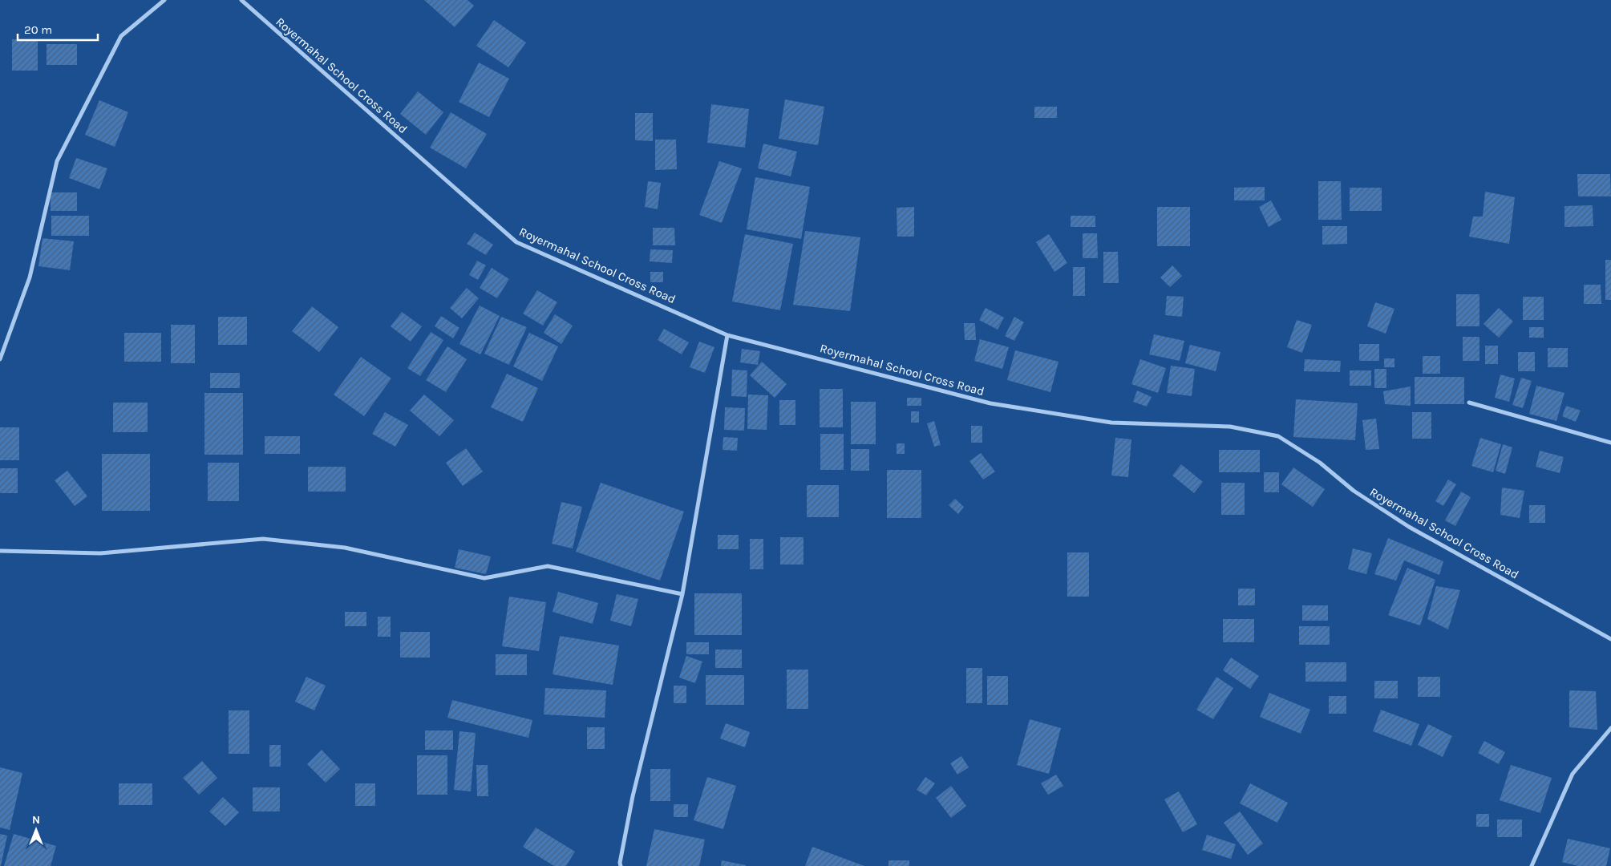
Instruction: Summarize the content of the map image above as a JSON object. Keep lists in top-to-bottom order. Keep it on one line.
{"streets":{"street":["Royermahal School Cross Road"]},"scale_bar":"20 m","north":"top"}
